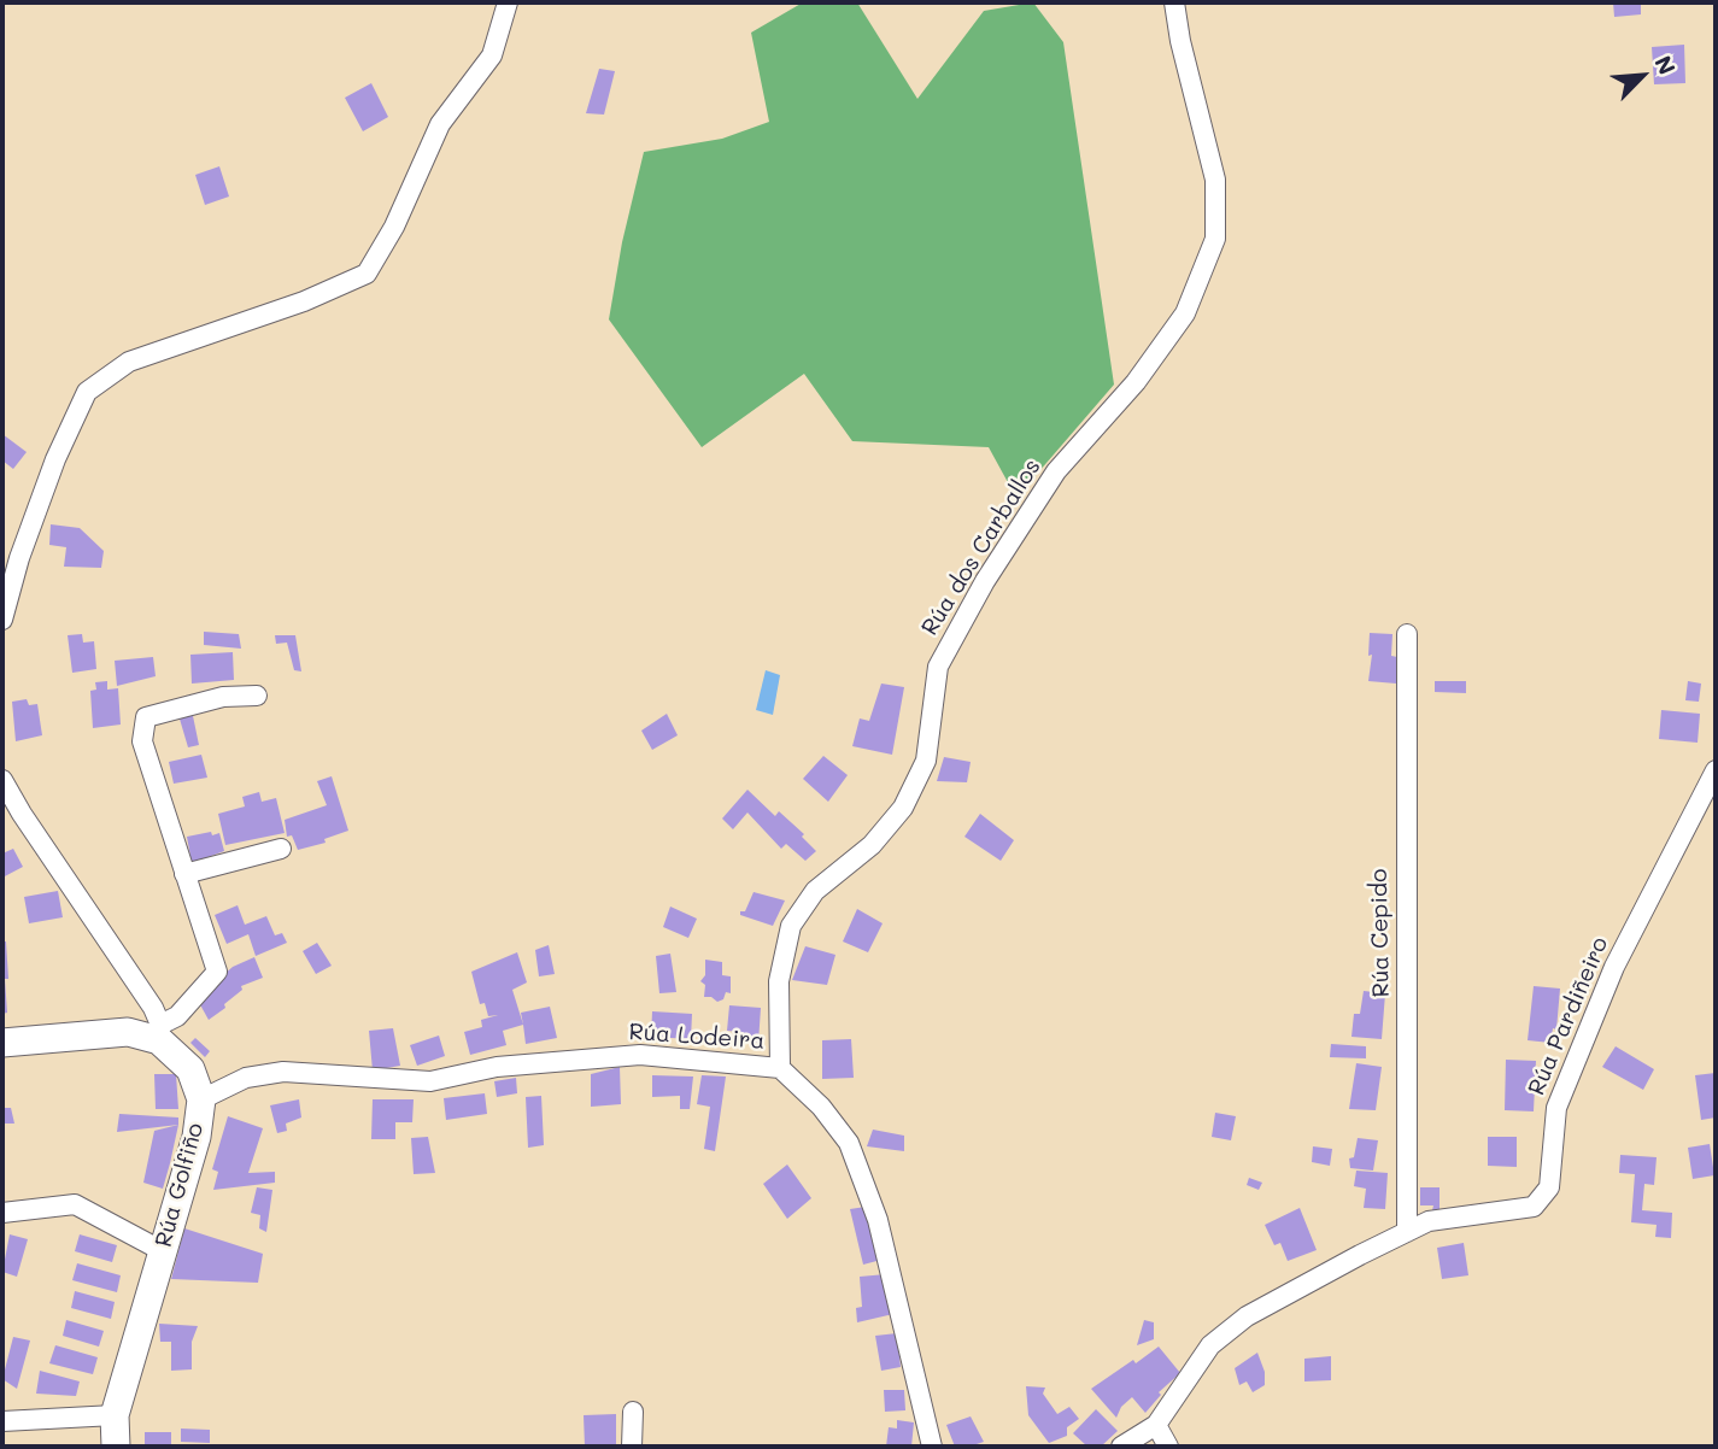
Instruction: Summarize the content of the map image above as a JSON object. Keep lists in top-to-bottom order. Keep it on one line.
{"streets":{"main road":["Rúa Golfiño"],"street":["Rúa dos Carballos","Rúa Cepido","Rúa Pardiñeiro","Rúa Lodeira"]},"crossings":[["Rúa dos Carballos","Rúa Lodeira"],["Rúa Cepido","Rúa Pardiñeiro"],["Rúa Lodeira","Rúa Golfiño"]],"north":"top right"}
